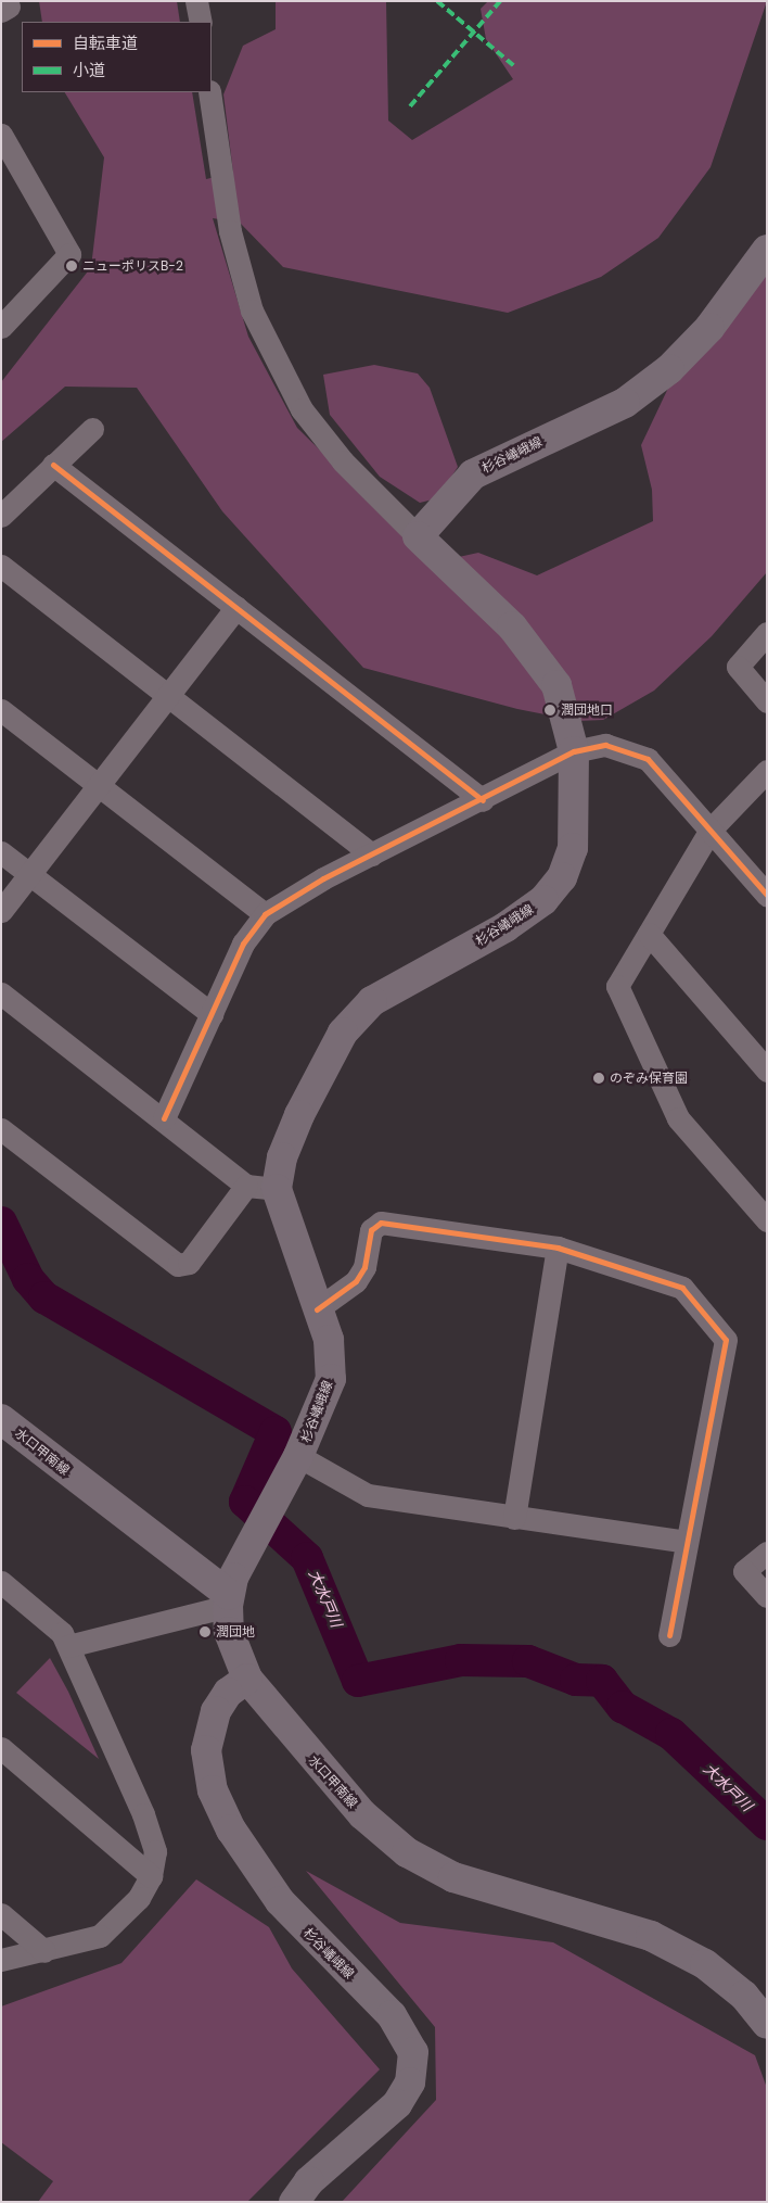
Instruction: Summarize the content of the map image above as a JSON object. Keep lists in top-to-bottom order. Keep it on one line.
{"streets":{"main road":["杉谷嶬峨線","水口甲南線"]},"crossings":[["杉谷嶬峨線","水口甲南線"]],"water":["大水戸川"],"places":["ニューポリスB-2","潤団地口","のぞみ保育園","潤団地"],"legend":["自転車道","小道"]}
